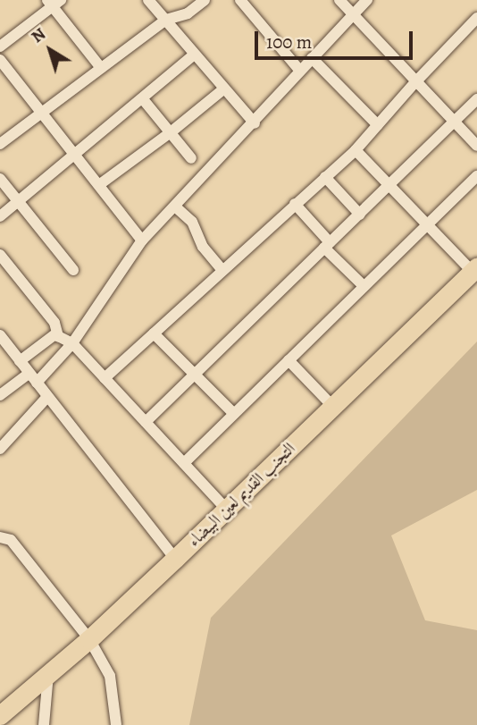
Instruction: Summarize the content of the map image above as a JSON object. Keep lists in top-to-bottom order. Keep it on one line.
{"streets":{"main road":["التجنب القديم لعين البيضاء"]},"scale_bar":"100 m","north":"top left"}
